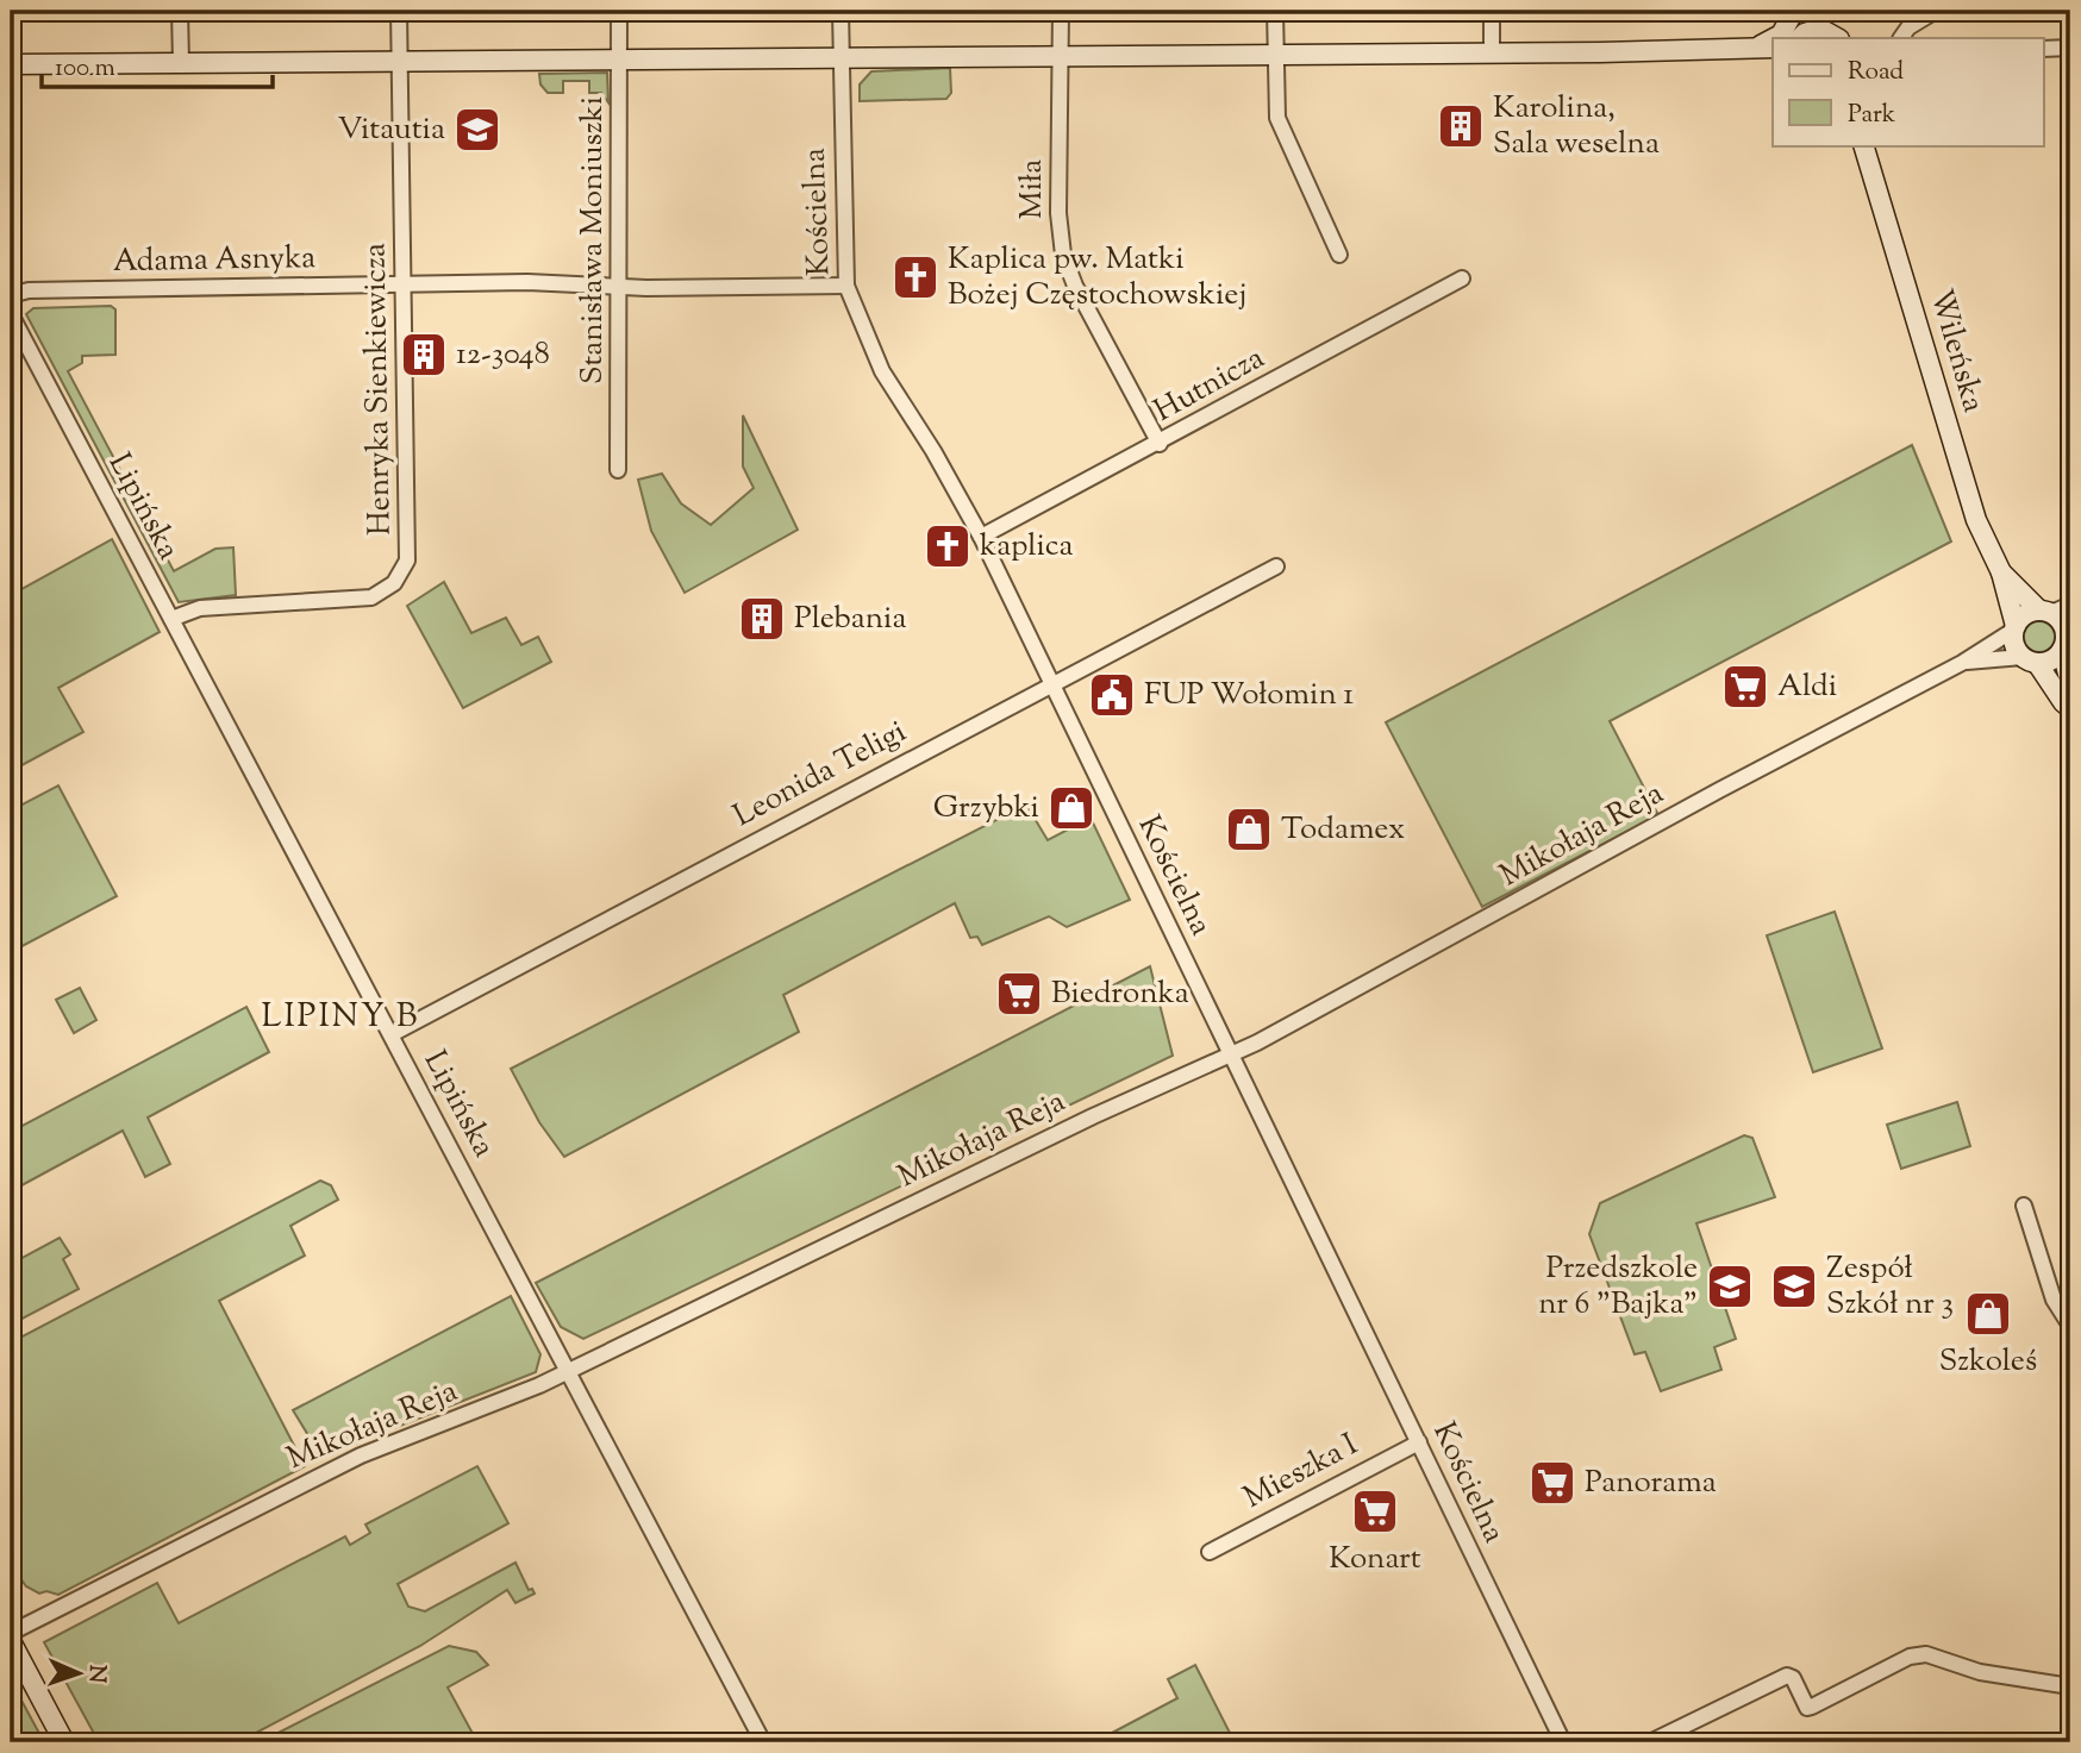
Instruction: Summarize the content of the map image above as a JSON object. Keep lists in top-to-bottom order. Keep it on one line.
{"streets":{"street":["Miła","Kościelna","Stanisława Moniuszki","Adama Asnyka","Wileńska","Hutnicza","Henryka Sienkiewicza","Lipińska","Leonida Teligi","Mikołaja Reja","Mieszka I"]},"crossings":[["Miła","Hutnicza"],["Kościelna","Adama Asnyka"],["Kościelna","Hutnicza"],["Kościelna","Leonida Teligi"],["Kościelna","Mikołaja Reja"],["Kościelna","Mieszka I"],["Stanisława Moniuszki","Adama Asnyka"],["Adama Asnyka","Henryka Sienkiewicza"],["Wileńska","Mikołaja Reja"],["Henryka Sienkiewicza","Lipińska"],["Lipińska","Leonida Teligi"],["Lipińska","Mikołaja Reja"]],"districts":["LIPINY B"],"places":{"building":["Karolina, Sala weselna","12-3048","Plebania"],"school or university":["Vitautia","Przedszkole nr 6 \"Bajka\"","Zespół Szkół nr 3"],"church":["Kaplica pw. Matki Bożej Częstochowskiej","kaplica"],"supermarket":["Aldi","Biedronka","Panorama","Konart"],"public building":["FUP Wołomin 1"],"shop":["Grzybki","Todamex","Szkoleś"]},"legend":["Road","Park"],"scale_bar":"100 m","north":"right"}
